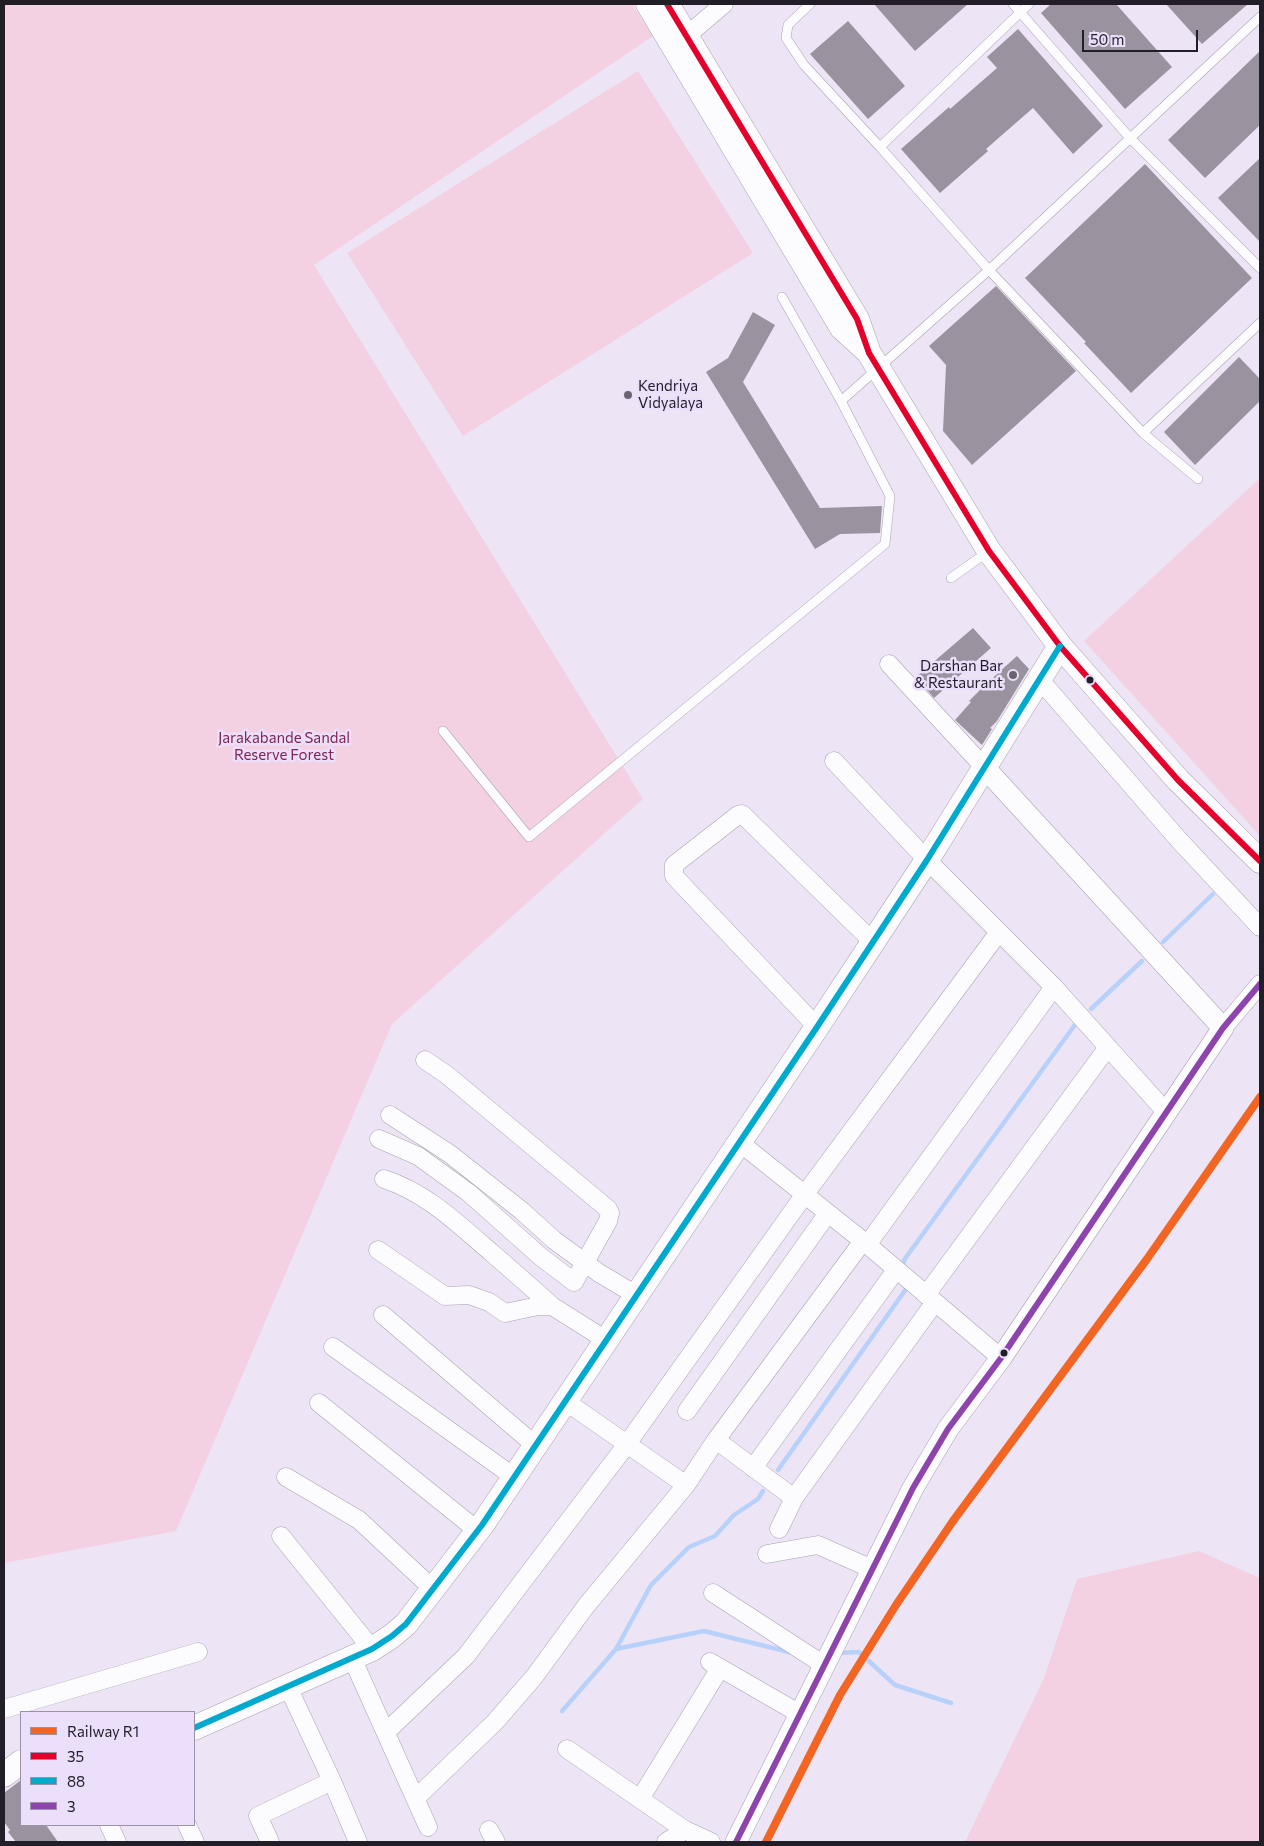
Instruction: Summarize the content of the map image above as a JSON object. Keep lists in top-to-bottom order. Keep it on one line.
{"parks":["Jarakabande Sandal Reserve Forest"],"places":["Kendriya Vidyalaya","Darshan Bar & Restaurant"],"lines":["transit line 35","transit line 88","transit line 3","rail line R1"],"legend":["Railway R1","35","88","3"],"scale_bar":"50 m"}
